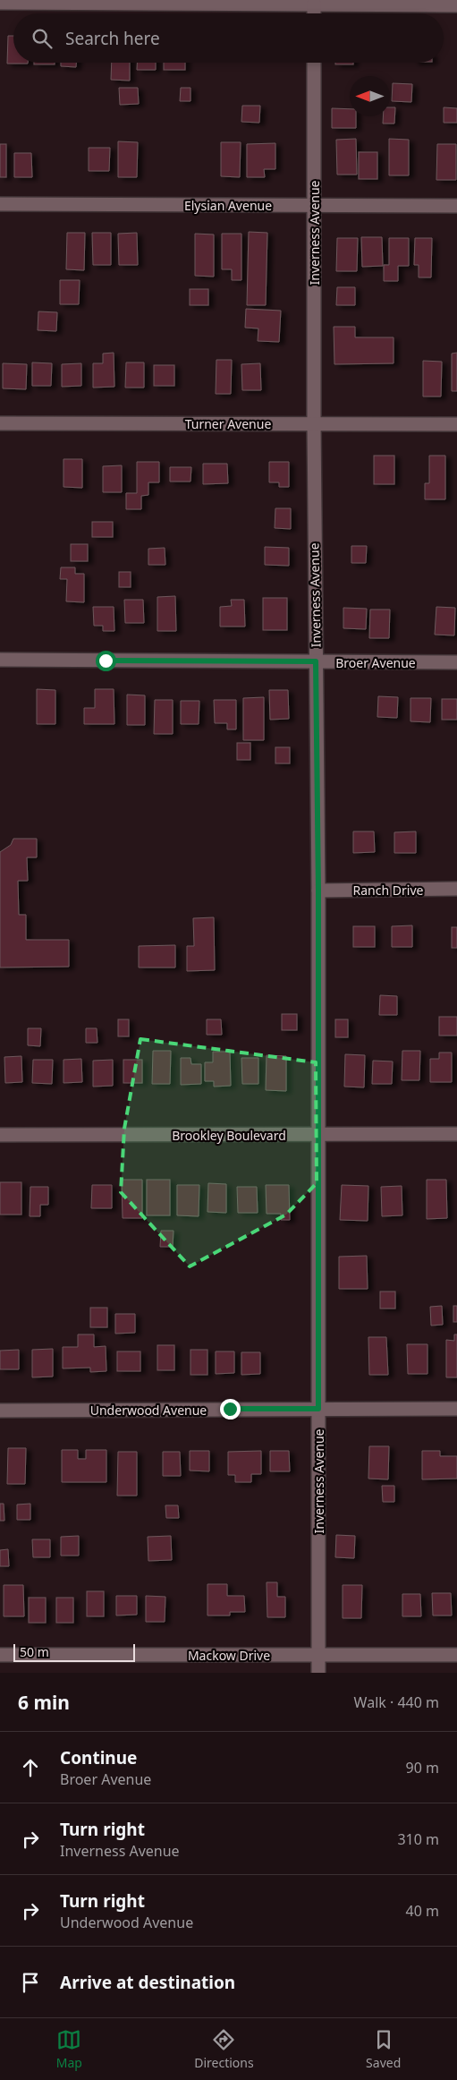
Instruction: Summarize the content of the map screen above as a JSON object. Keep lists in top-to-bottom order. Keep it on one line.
{"streets":{"street":["Elysian Avenue","Inverness Avenue","Turner Avenue","Broer Avenue","Ranch Drive","Brookley Boulevard","Underwood Avenue","Mackow Drive"]},"crossings":[["Elysian Avenue","Inverness Avenue"],["Inverness Avenue","Turner Avenue"],["Inverness Avenue","Broer Avenue"],["Inverness Avenue","Ranch Drive"],["Inverness Avenue","Brookley Boulevard"],["Inverness Avenue","Underwood Avenue"],["Inverness Avenue","Mackow Drive"]],"scale_bar":"50 m","north":"left","page":{"search":"Search here","scale":"50 m","heading":["6 min","Walk · 440 m"],"list":[["Continue","Broer Avenue","90 m"],["Turn right","Inverness Avenue","310 m"],["Turn right","Underwood Avenue","40 m"],"Arrive at destination"],"nav":["Map","Directions","Saved"]}}
